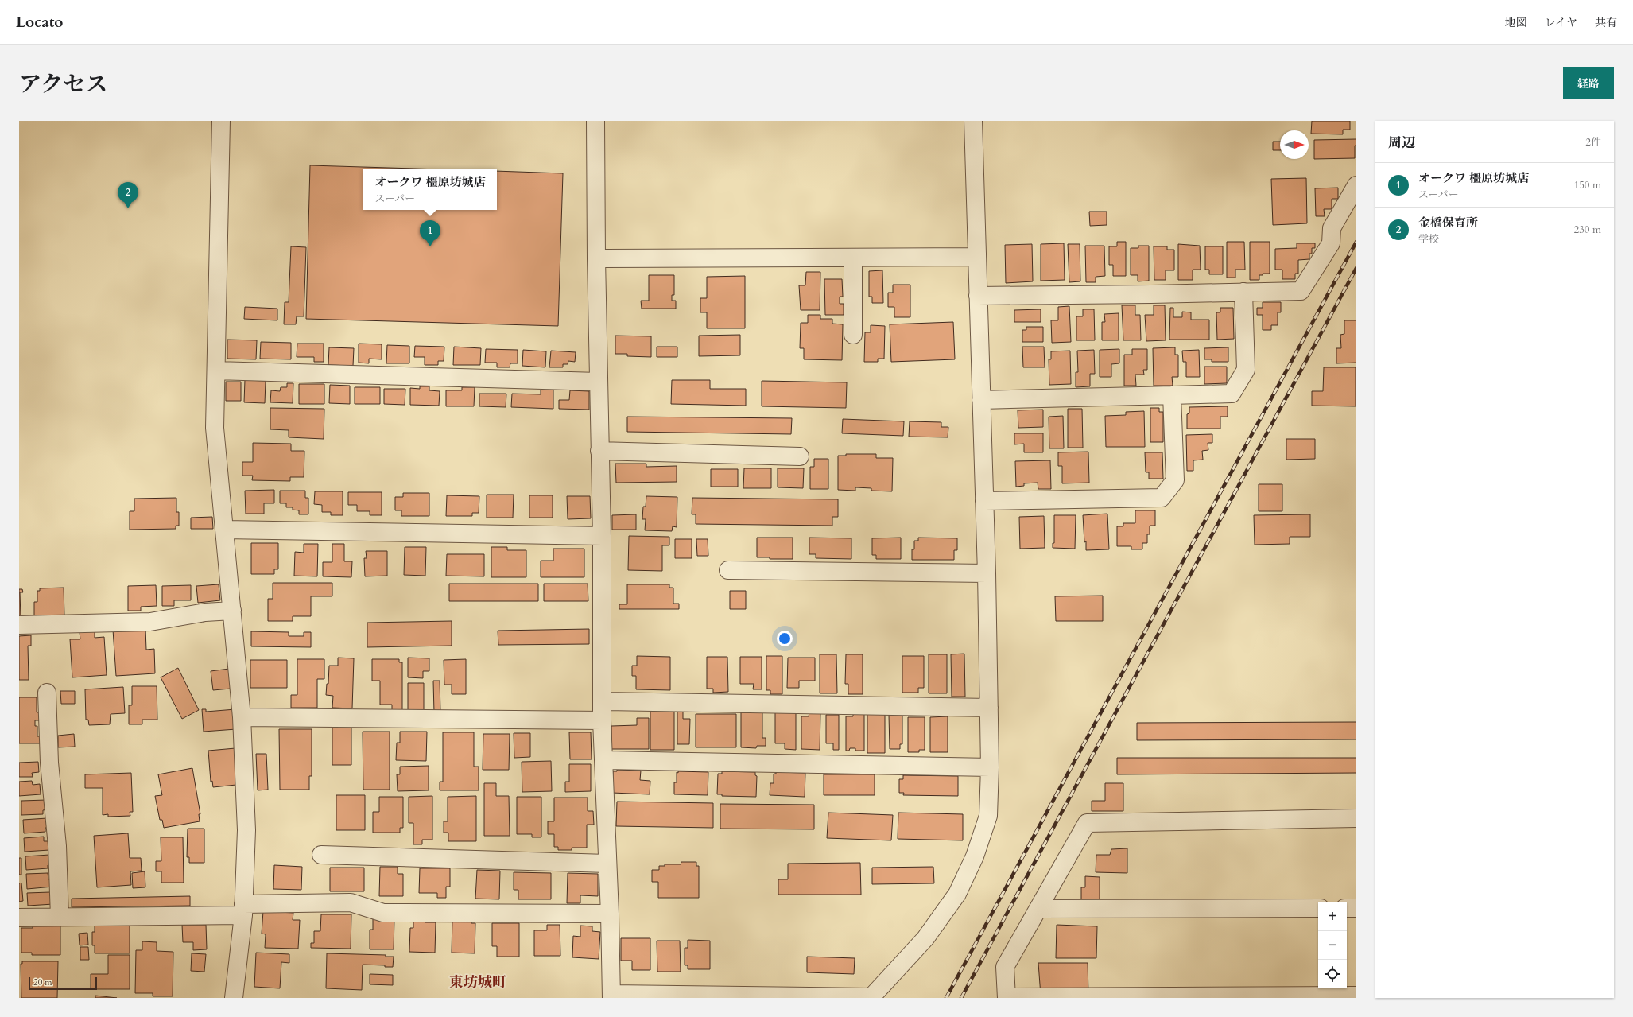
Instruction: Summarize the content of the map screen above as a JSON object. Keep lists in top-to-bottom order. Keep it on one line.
{"districts":["東坊城町"],"scale_bar":"20 m","north":"right","page":{"header":"Locato","nav":["地図","レイヤ","共有"],"title":"アクセス","buttons":"経路","heading":["周辺","2件"],"list":[{"mark":"1","name":"オークワ 橿原坊城店","note":"スーパー","value":"150 m"},{"mark":"2","name":"金橋保育所","note":"学校","value":"230 m"}],"popup":["オークワ 橿原坊城店","スーパー"],"pins":["2","1"],"map_buttons":["+","−"],"scale":"20 m"}}
